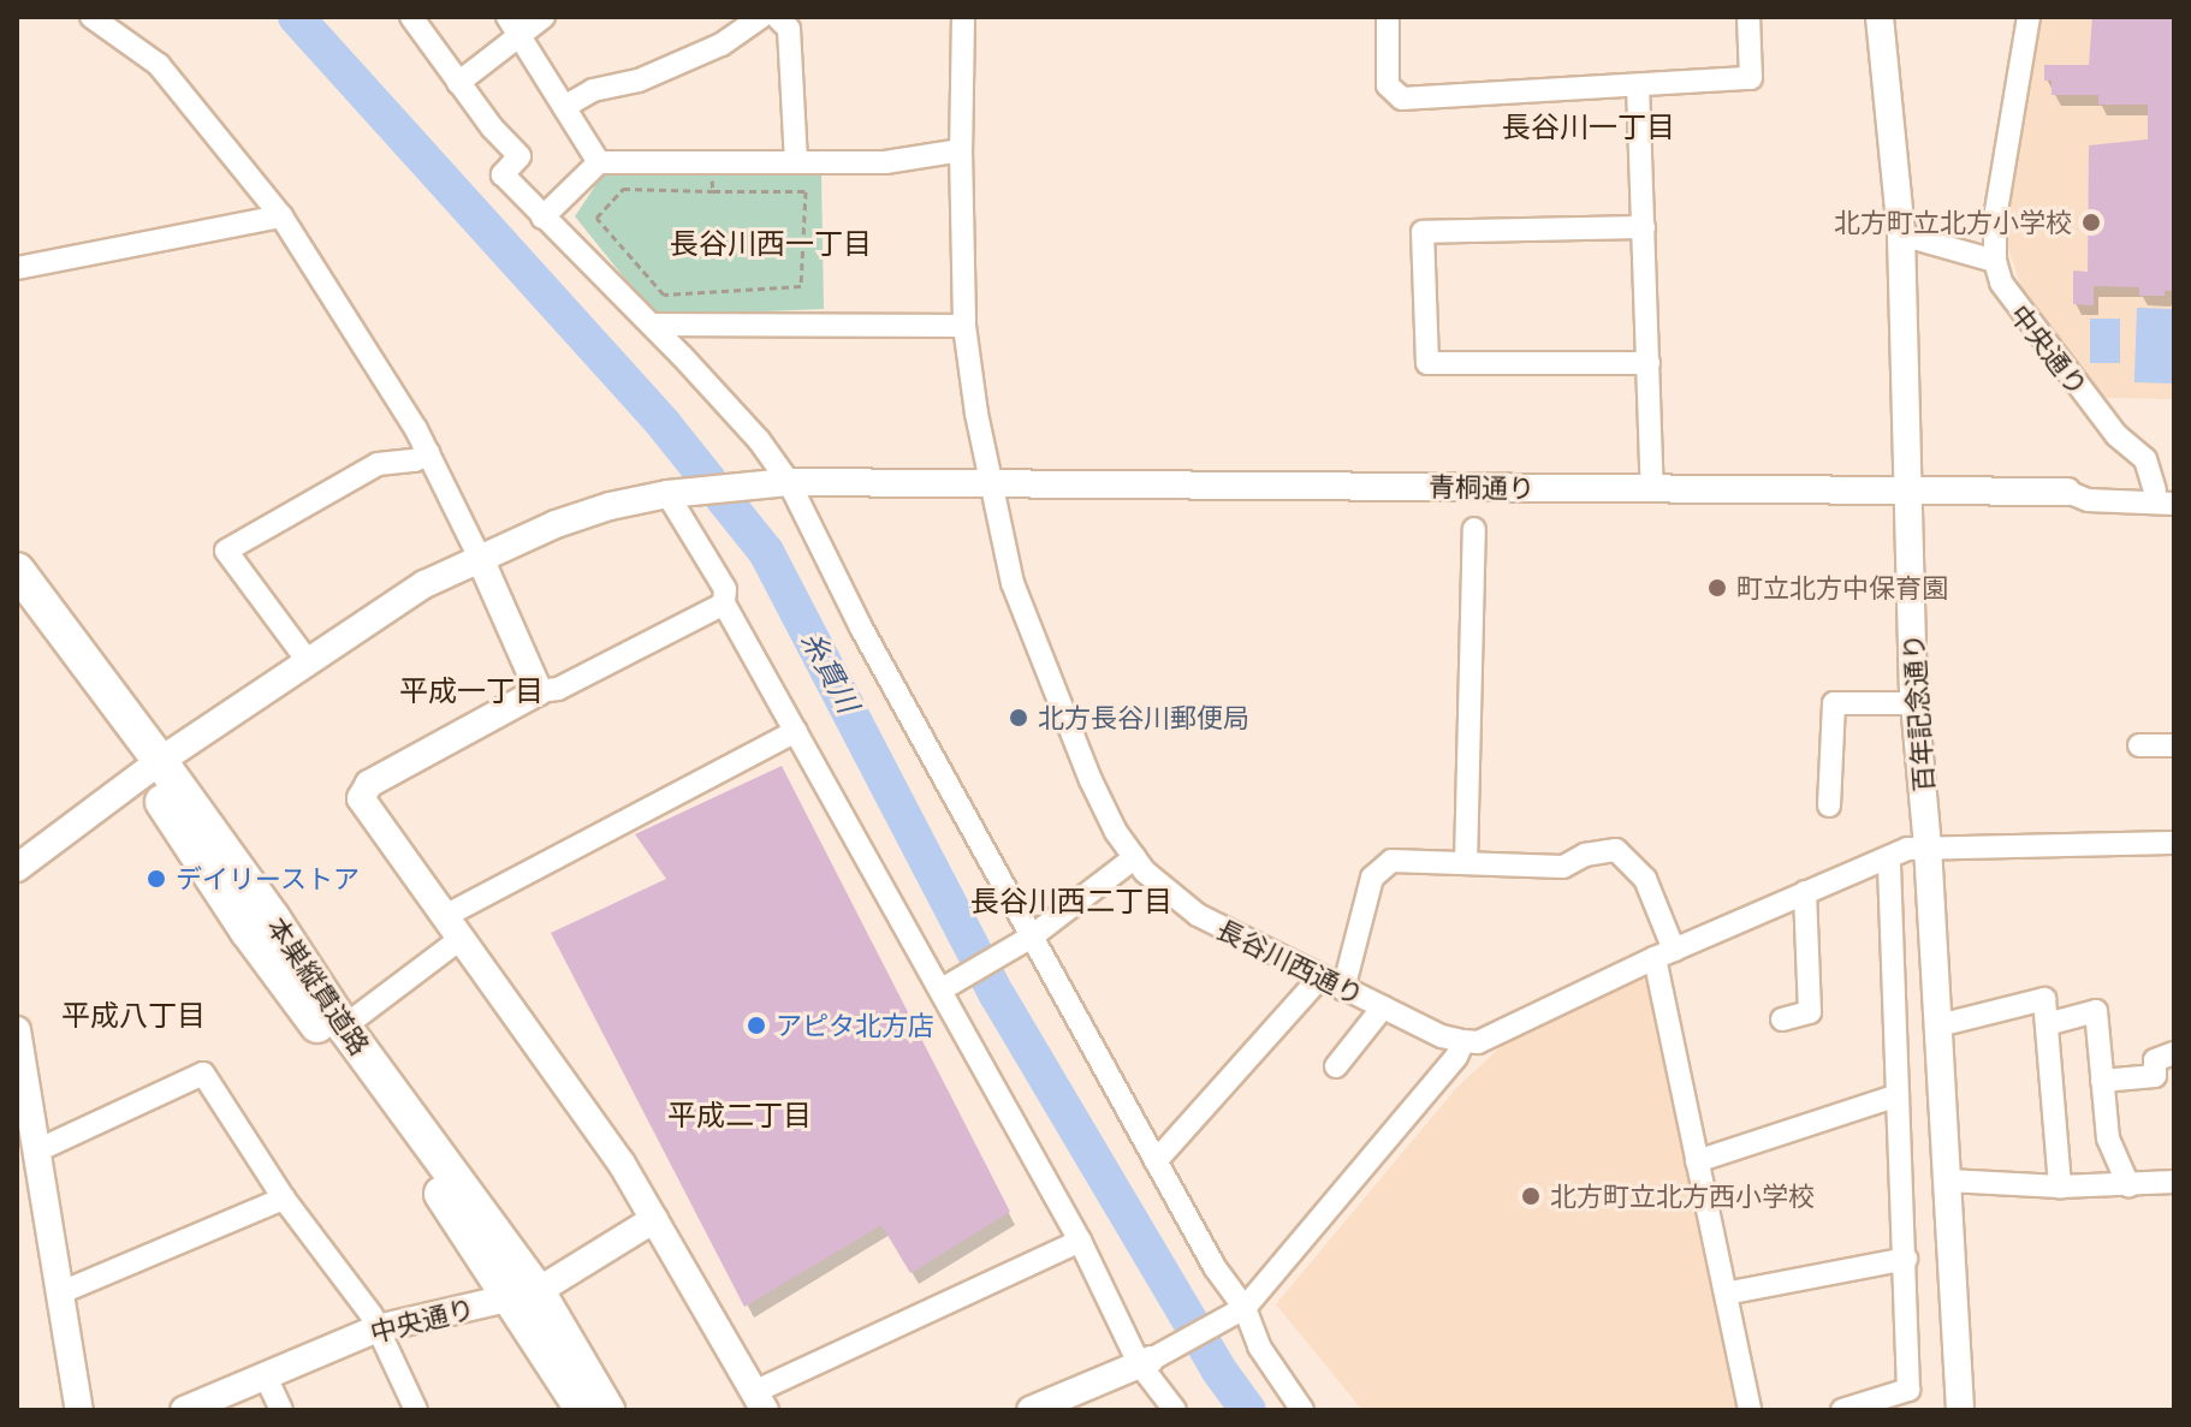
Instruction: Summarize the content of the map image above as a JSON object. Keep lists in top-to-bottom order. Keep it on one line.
{"streets":{"main road":["本巣縦貫道路"],"street":["中央通り","青桐通り","百年記念通り","長谷川西通り"]},"crossings":[["中央通り","青桐通り"],["中央通り","本巣縦貫道路"],["青桐通り","百年記念通り"],["青桐通り","長谷川西通り"],["青桐通り","本巣縦貫道路"]],"districts":["長谷川一丁目","長谷川西一丁目","平成一丁目","長谷川西二丁目","平成八丁目","平成二丁目"],"water":["糸貫川"],"places":["北方町立北方小学校","町立北方中保育園","北方長谷川郵便局","デイリーストア","アピタ北方店","北方町立北方西小学校"]}
